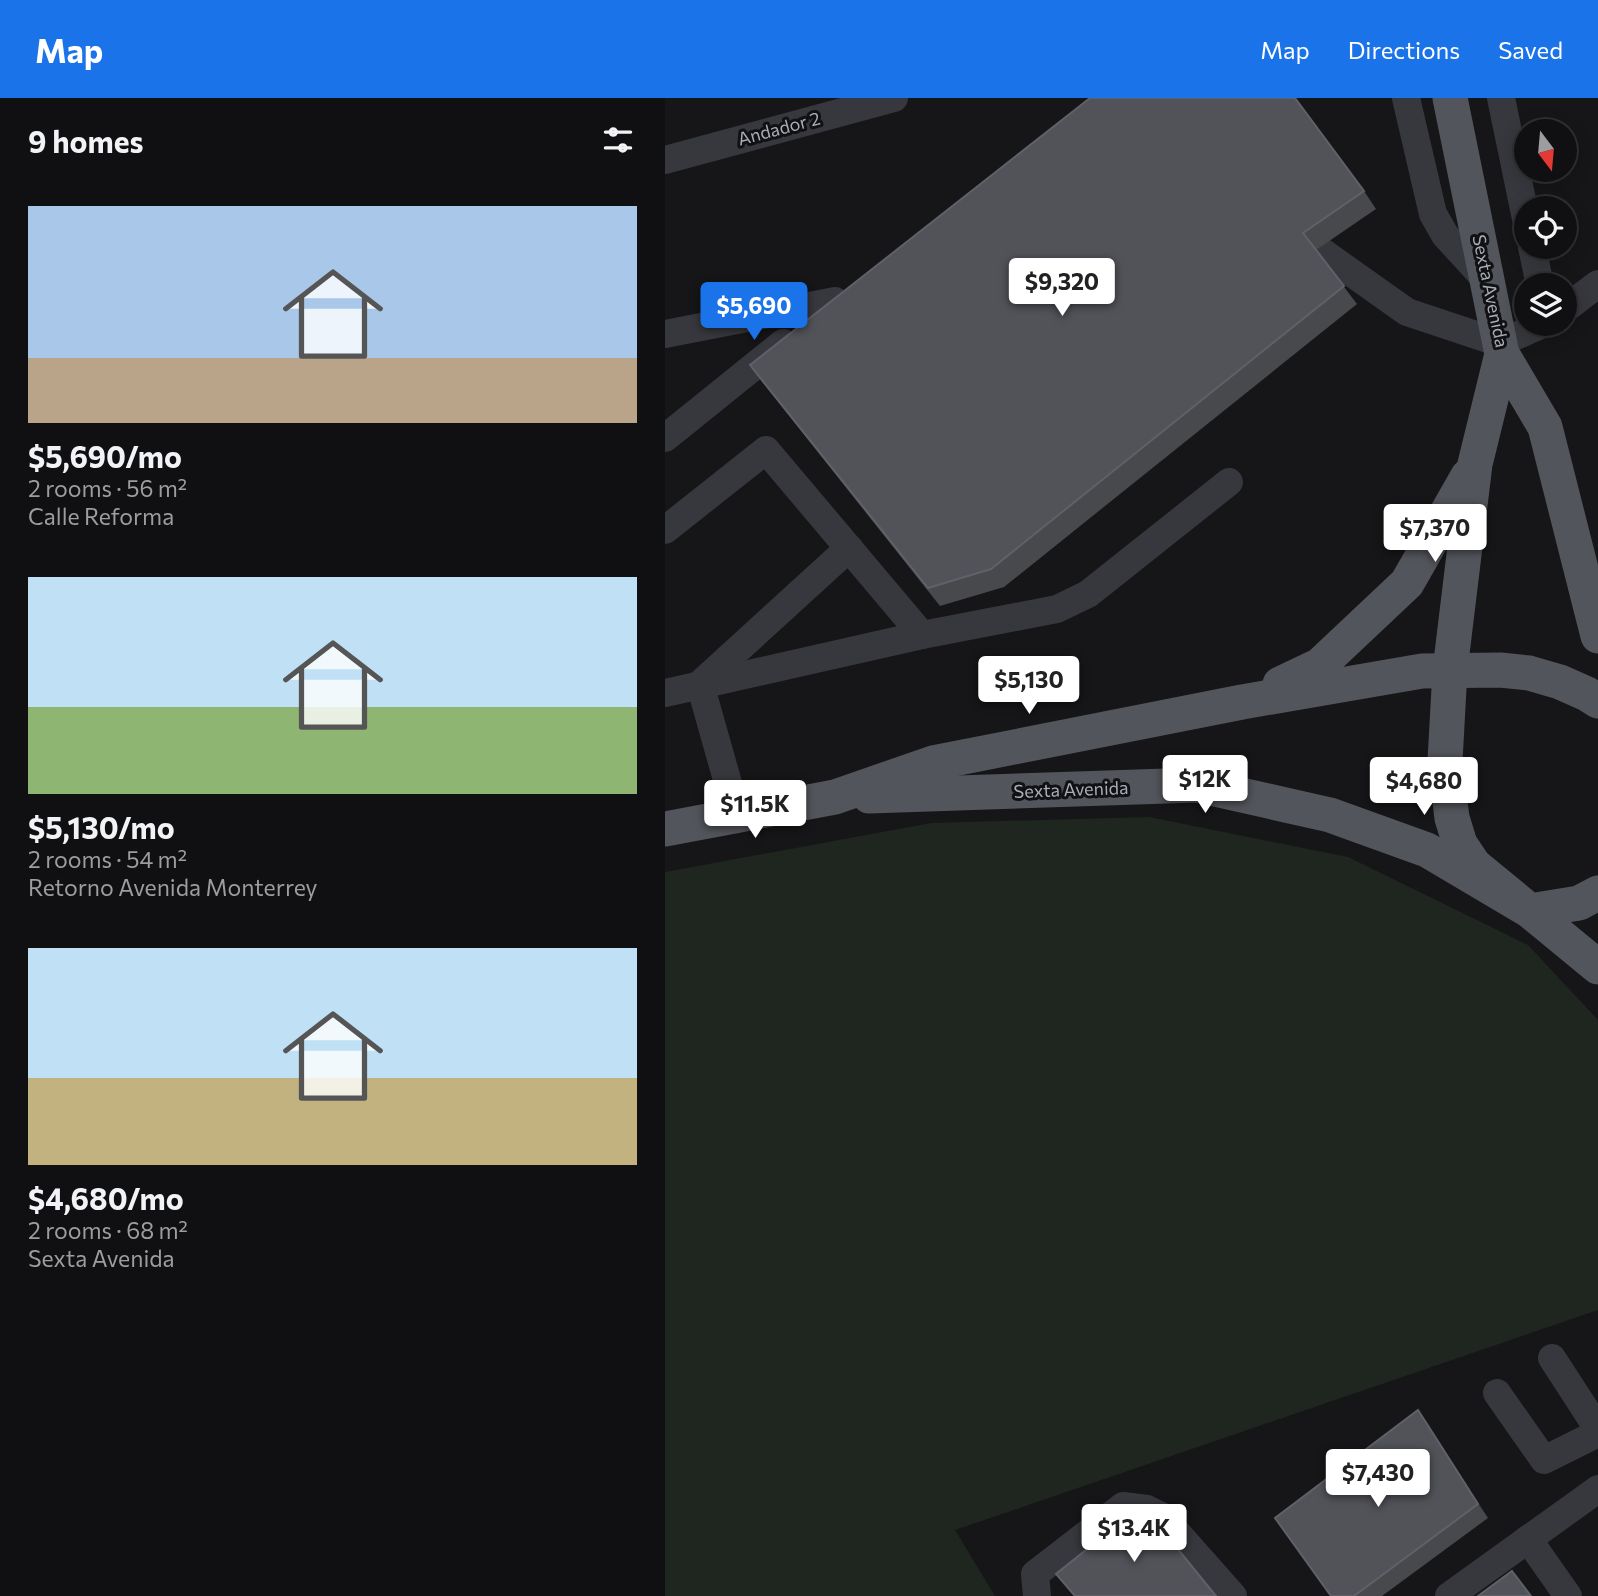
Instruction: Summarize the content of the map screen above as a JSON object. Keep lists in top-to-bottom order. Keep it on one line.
{"streets":{"main road":["Sexta Avenida"],"street":["Andador 2"]},"north":"bottom","page":{"header":"Map","nav":["Map","Directions","Saved"],"heading":"9 homes","list":[{"name":"$5,690/mo","note":"2 rooms · 56 m² · Calle Reforma"},{"name":"$5,130/mo","note":"2 rooms · 54 m² · Retorno Avenida Monterrey"},{"name":"$4,680/mo","note":"2 rooms · 68 m² · Sexta Avenida"}],"price":["$9,320","$5,690","$7,370","$5,130","$12K","$4,680","$11.5K","$7,430","$13.4K"]}}
